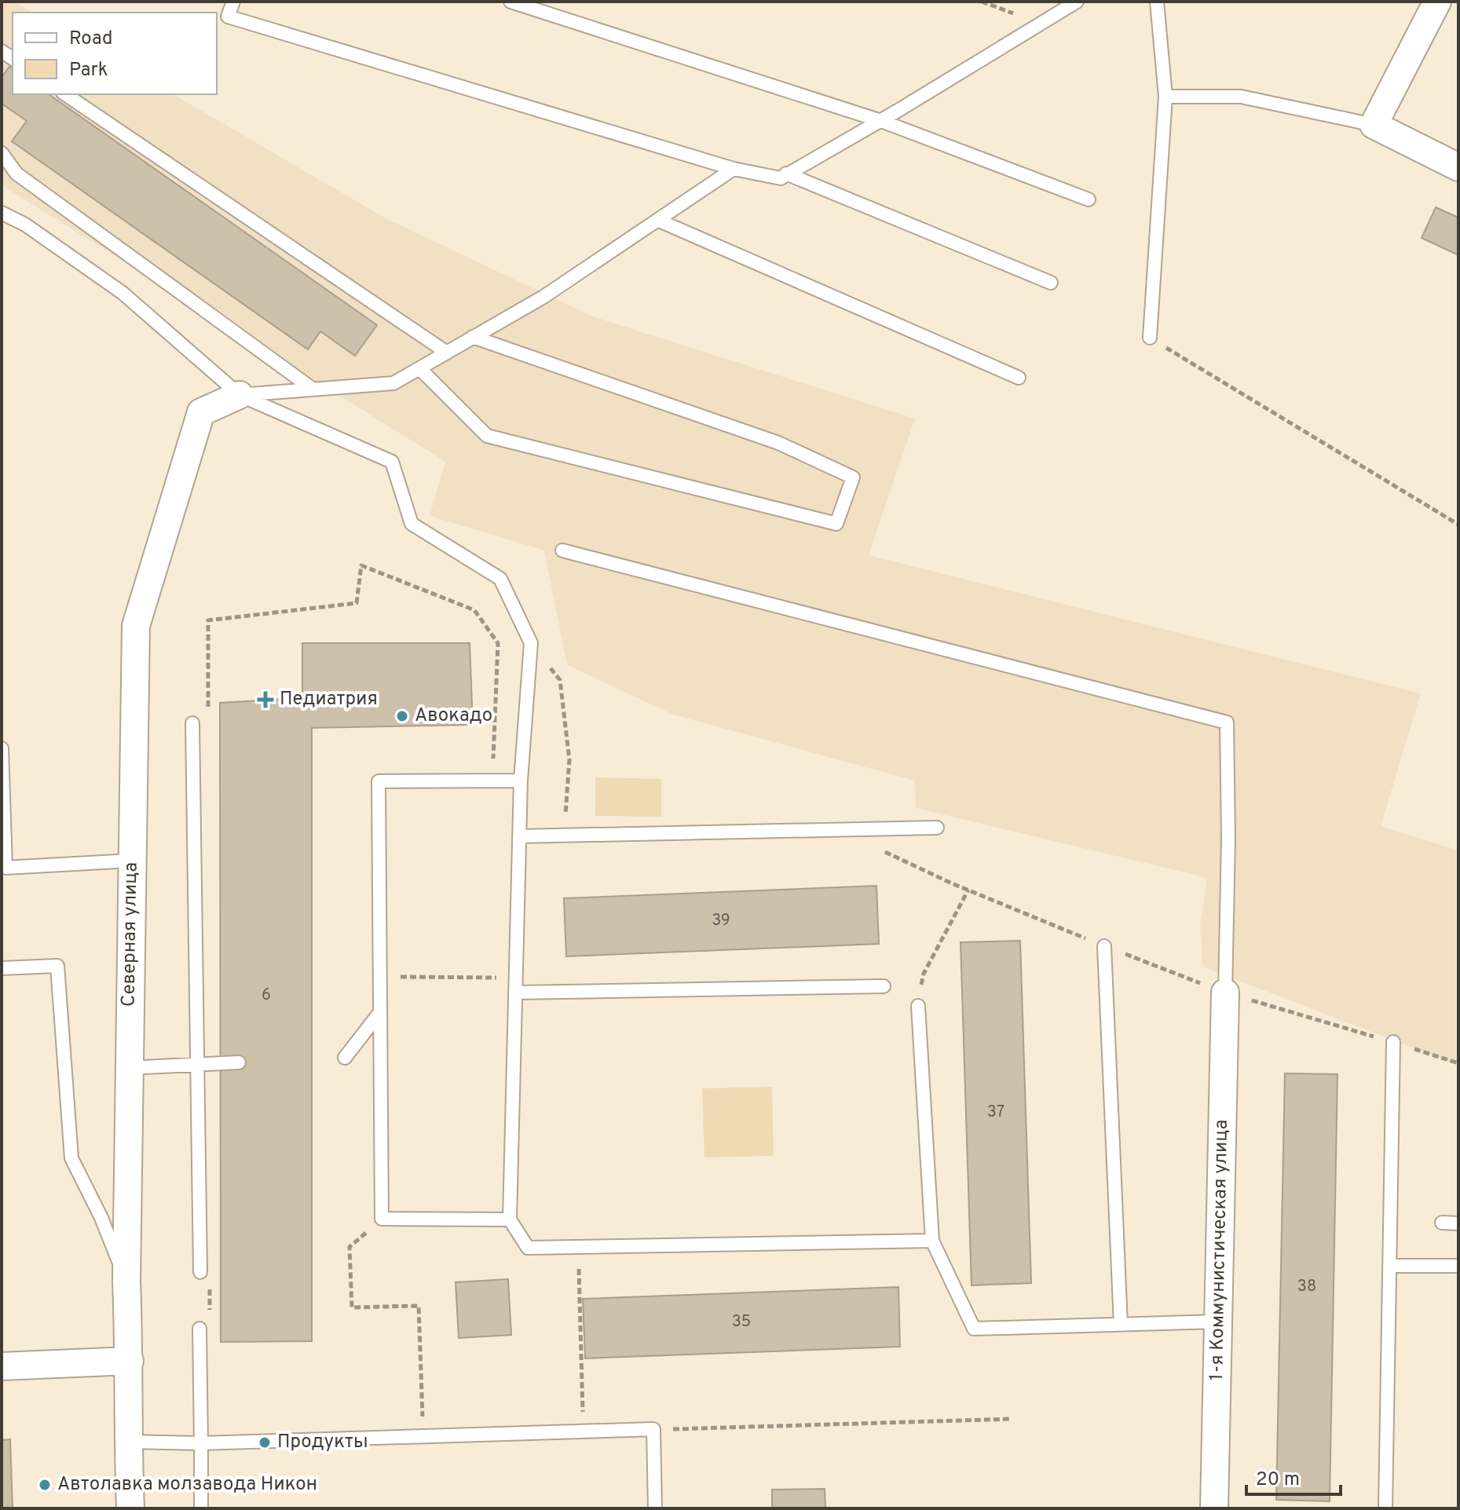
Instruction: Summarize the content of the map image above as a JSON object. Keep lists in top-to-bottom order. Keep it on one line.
{"streets":{"street":["Северная улица","1-я Коммунистическая улица"]},"places":{"health":["Педиатрия"],"other":["Авокадо","Продукты","Автолавка молзавода Никон"]},"house_numbers":["39","6","37","38","35"],"legend":["Road","Park"],"scale_bar":"20 m"}
